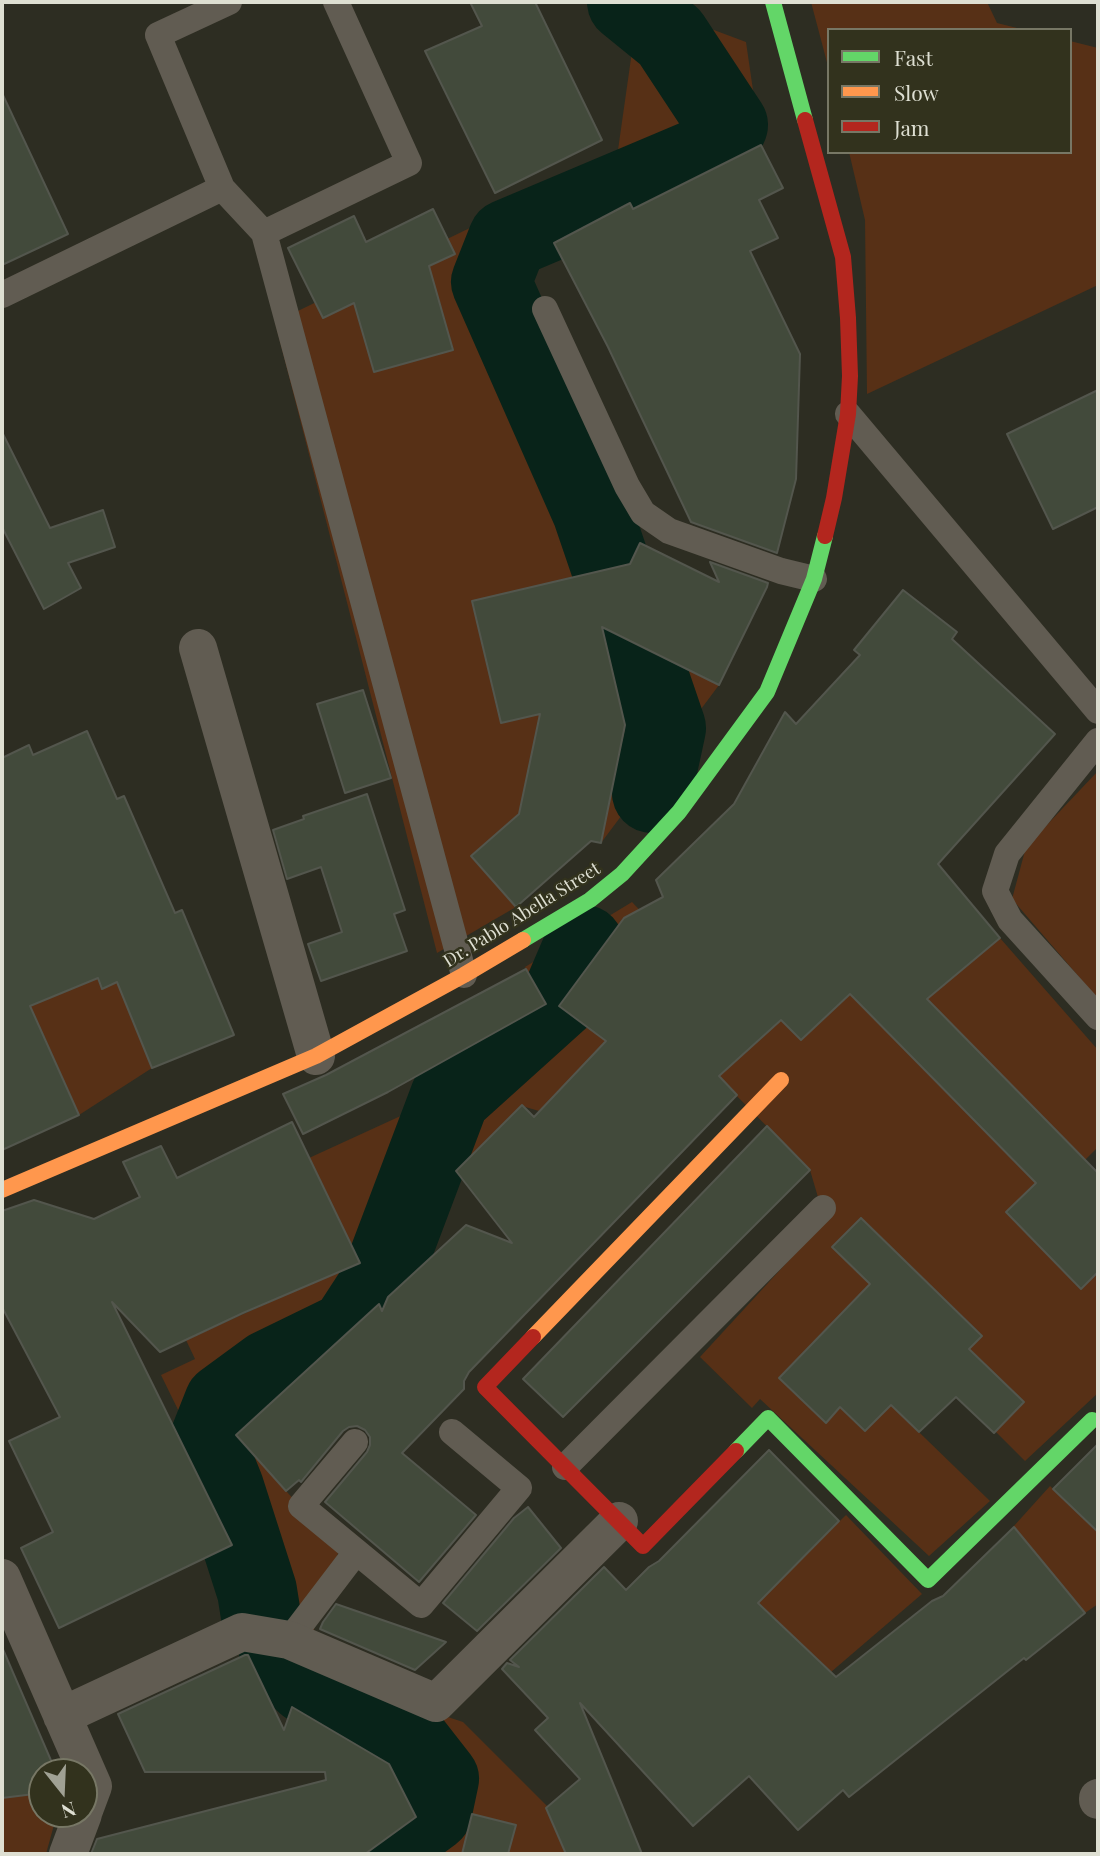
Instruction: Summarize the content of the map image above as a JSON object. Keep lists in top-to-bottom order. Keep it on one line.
{"streets":{"street":["Dr. Pablo Abella Street"]},"legend":["Fast","Slow","Jam"],"north":"bottom"}
